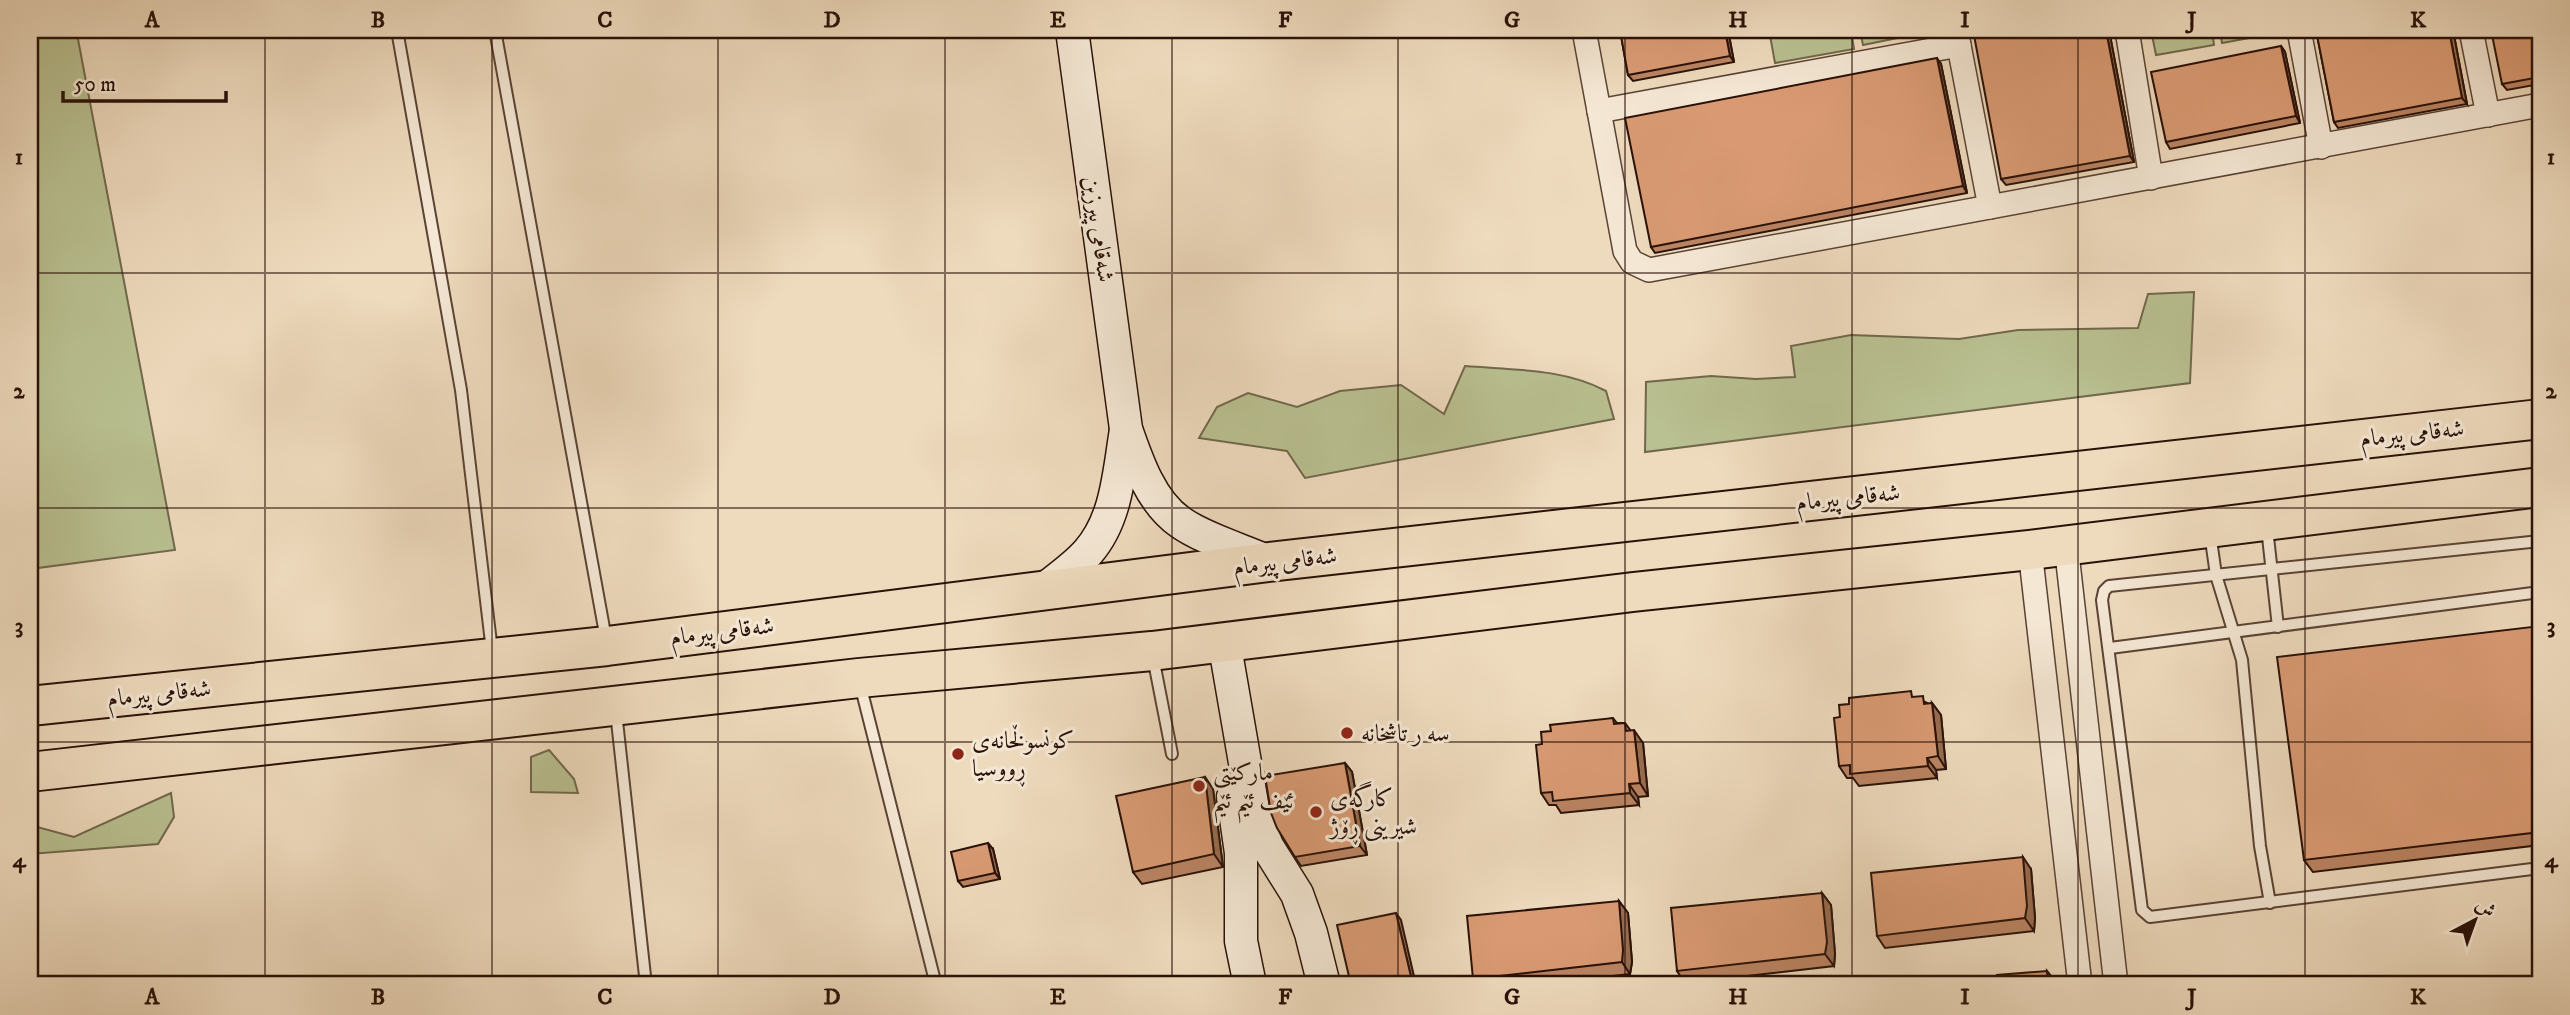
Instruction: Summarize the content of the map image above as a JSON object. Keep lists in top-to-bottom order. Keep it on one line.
{"streets":{"highway":["شەقامی پیرمام"],"street":["شەقامی پیرزین"]},"places":["سه ر تاشخانه","کونسوڵخانەی ڕووسیا","مارکێتی ئێف ئێم ئێم","کارگەی شیرینی ڕۆژ"],"scale_bar":"50 m","north":"top right","grid":{"columns":["A","B","C","D","E","F","G","H","I","J","K"],"rows":["1","2","3","4"]}}
